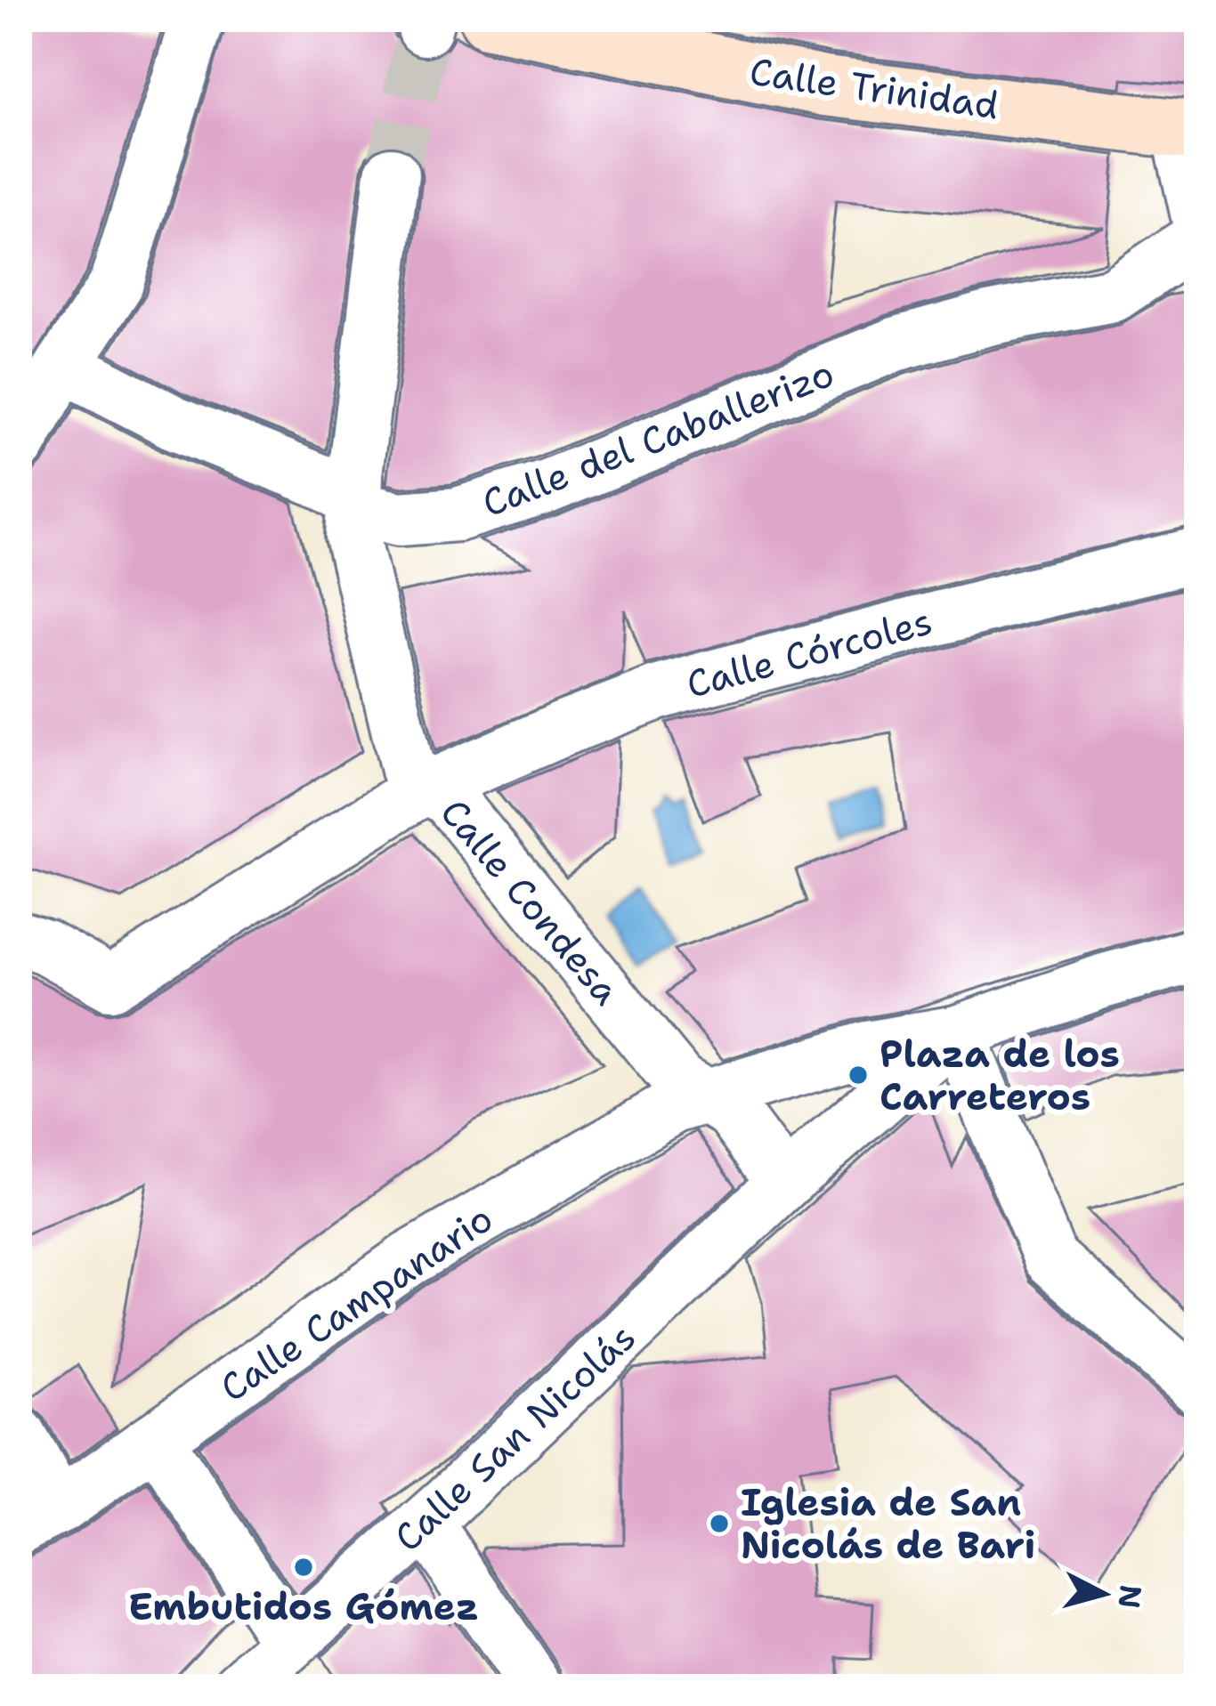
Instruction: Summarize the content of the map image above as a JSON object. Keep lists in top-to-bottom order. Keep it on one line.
{"streets":{"street":["Calle Trinidad","Calle del Caballerizo","Calle Córcoles","Calle Condesa","Calle Campanario","Calle San Nicolás"]},"crossings":[["Calle del Caballerizo","Calle Condesa"],["Calle Córcoles","Calle Condesa"],["Calle Condesa","Calle Campanario"]],"places":["Plaza de los Carreteros","Iglesia de San Nicolás de Bari","Embutidos Gómez"],"north":"right"}
